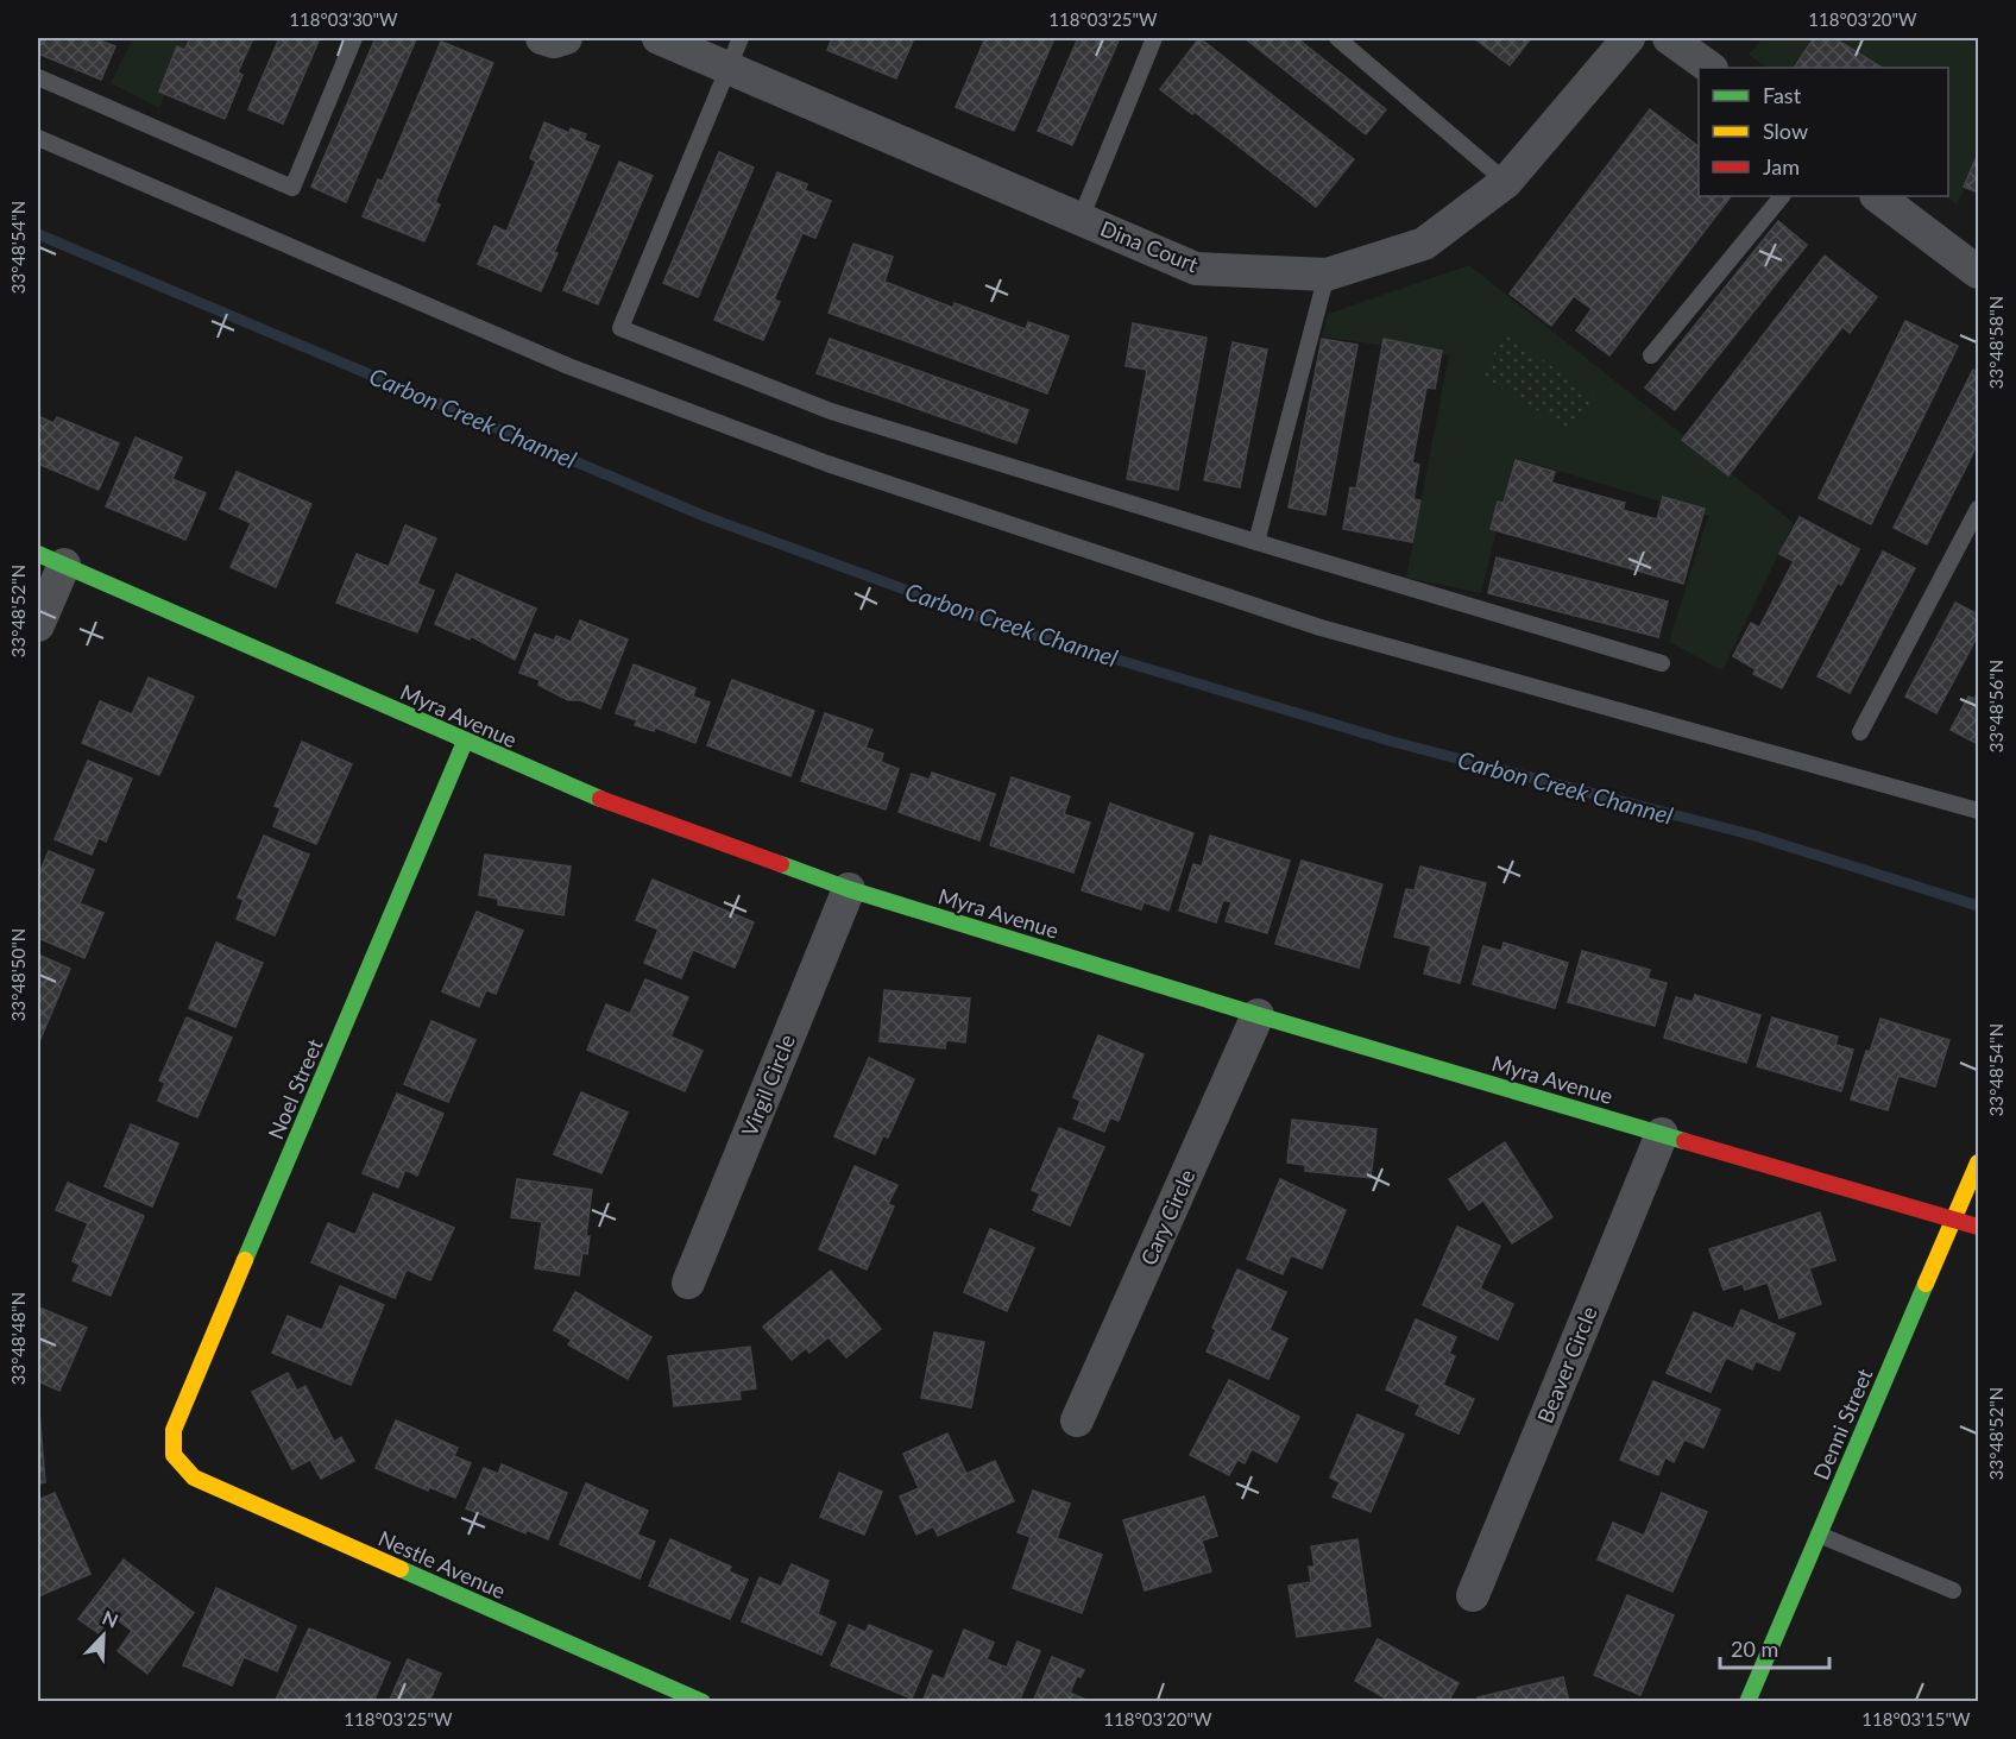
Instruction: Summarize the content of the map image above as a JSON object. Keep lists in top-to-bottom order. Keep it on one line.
{"streets":{"street":["Dina Court","Myra Avenue","Virgil Circle","Noel Street","Cary Circle","Beaver Circle","Denni Street","Nestle Avenue"]},"crossings":[["Myra Avenue","Virgil Circle"],["Myra Avenue","Noel Street"],["Myra Avenue","Cary Circle"],["Myra Avenue","Beaver Circle"],["Myra Avenue","Denni Street"],["Noel Street","Nestle Avenue"]],"water":["Carbon Creek Channel"],"legend":["Fast","Slow","Jam"],"scale_bar":"20 m","north":"top right","coordinates":["118°03'30\"W","118°03'25\"W","118°03'20\"W","33°48'54\"N","33°48'58\"N","33°48'52\"N","33°48'56\"N","33°48'50\"N","33°48'48\"N","118°03'15\"W"]}
